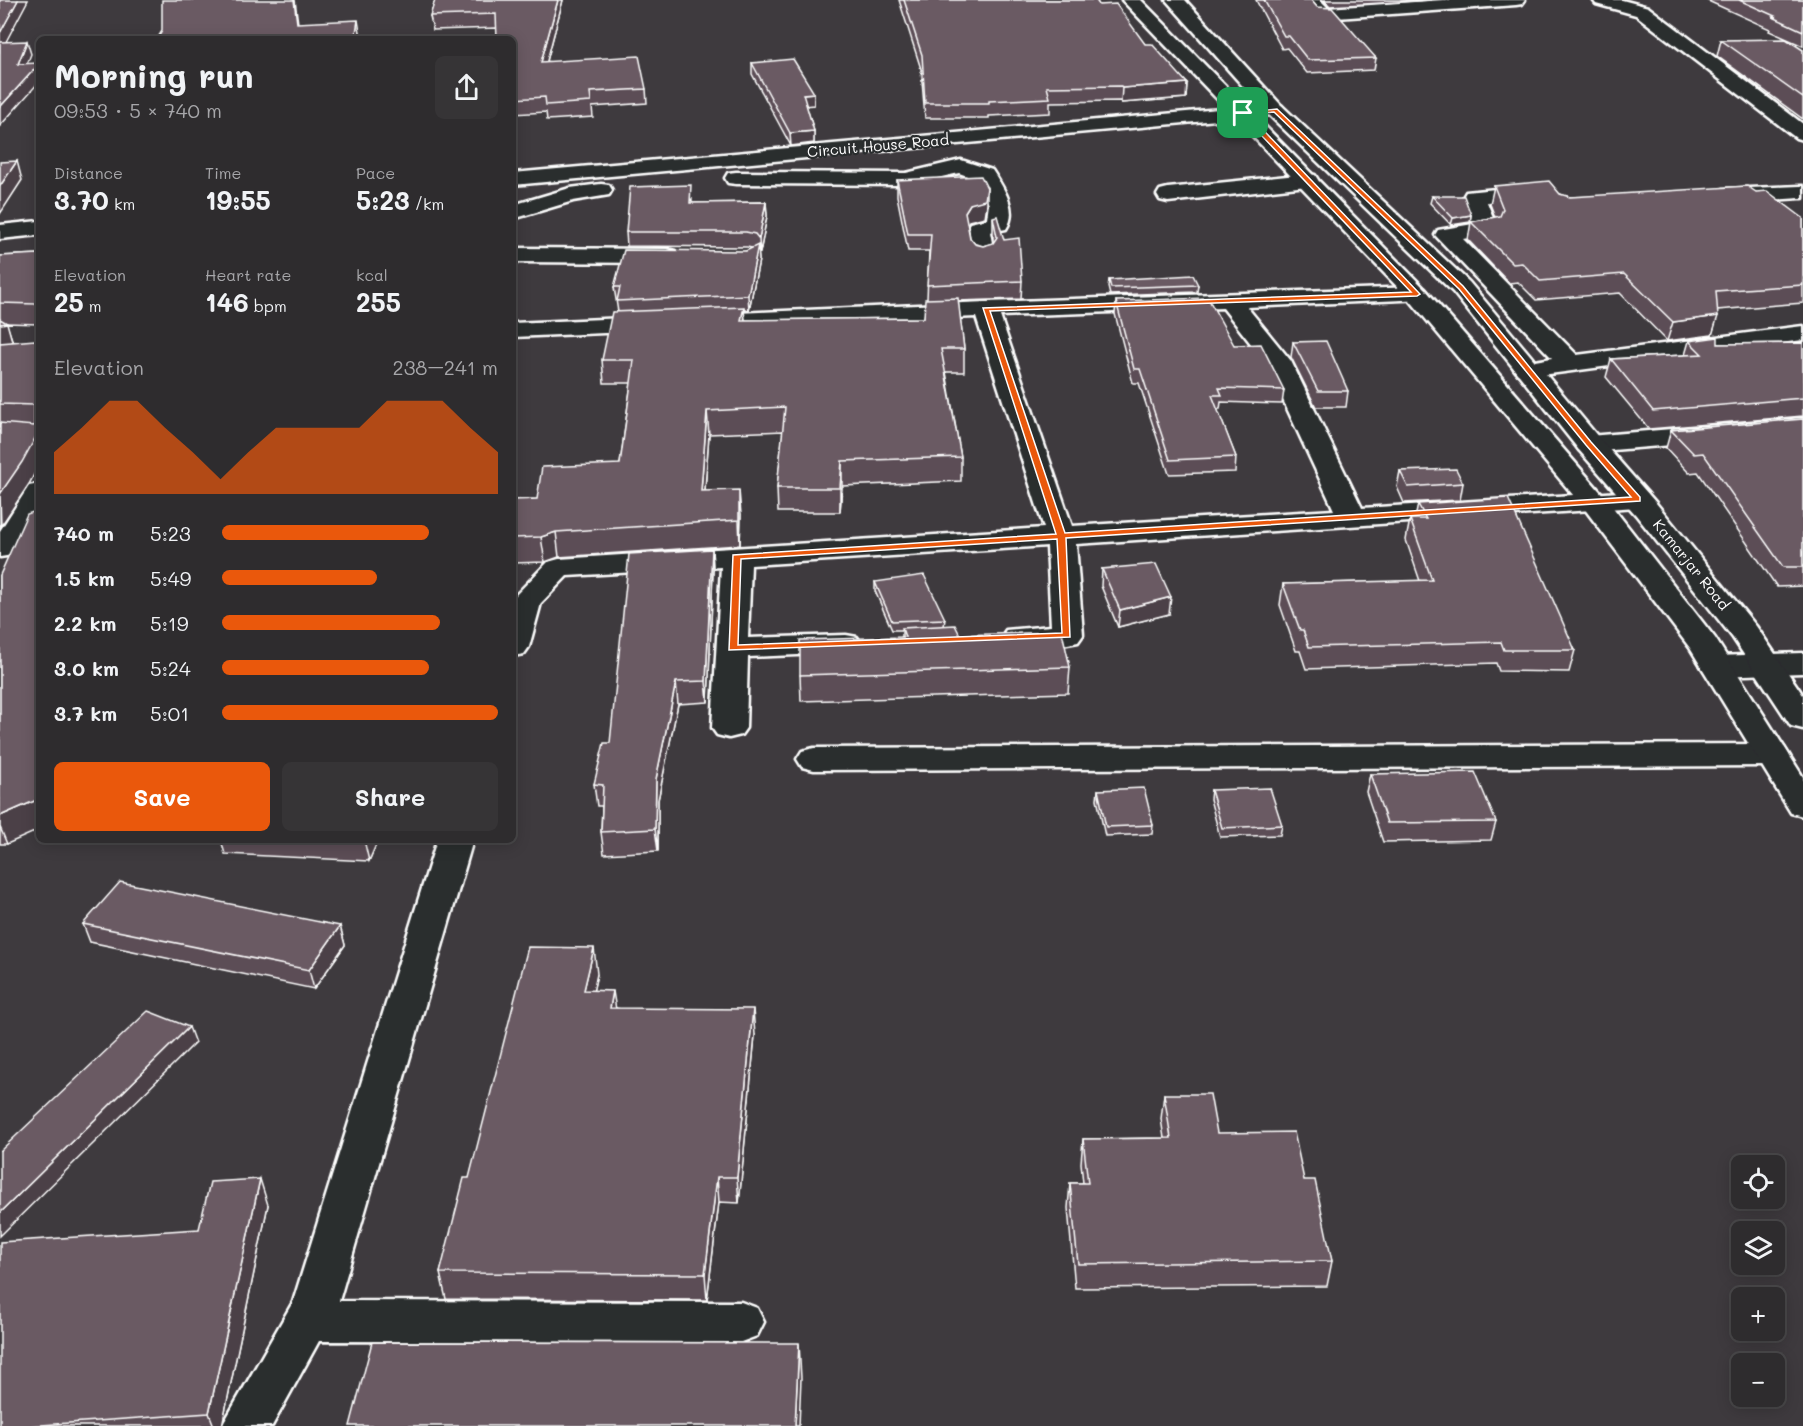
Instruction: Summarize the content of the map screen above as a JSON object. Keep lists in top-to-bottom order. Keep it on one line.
{"streets":{"street":["Circuit House Road","Kamarjar Road"]},"crossings":[["Circuit House Road","Kamarjar Road"]],"page":{"heading":["Morning run","09:53 · 5 × 740 m"],"stats":[["Distance","3.70 km"],["Time","19:55"],["Pace","5:23 /km"],["Elevation","25 m"],["Heart rate","146 bpm"],["kcal","255"]],"chart":["Elevation","238–241 m"],"list":[{"name":"740 m","note":"5:23"},{"name":"1.5 km","note":"5:49"},{"name":"2.2 km","note":"5:19"},{"name":"3.0 km","note":"5:24"},{"name":"3.7 km","note":"5:01"}],"buttons":["Save","Share"],"map_buttons":["+","−"]}}
